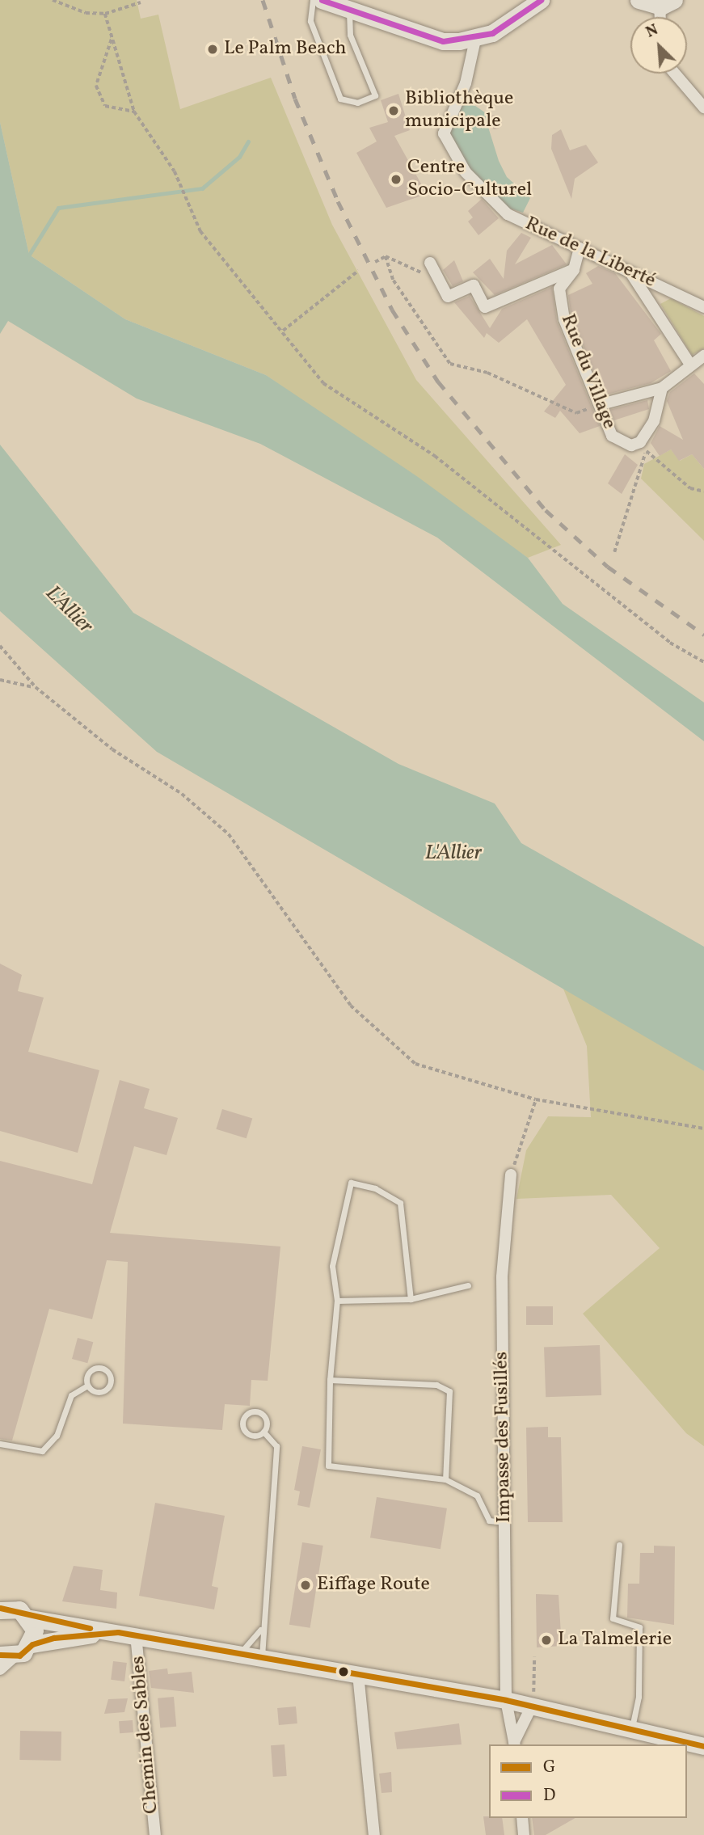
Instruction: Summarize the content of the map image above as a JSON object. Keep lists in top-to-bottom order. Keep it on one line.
{"streets":{"street":["Rue de la Liberté","Rue du Village","Impasse des Fusillés","Chemin des Sables"]},"crossings":[["Rue de la Liberté","Rue du Village"]],"water":["L'Allier"],"places":["Le Palm Beach","Bibliothèque municipale","Centre Socio-Culturel","Eiffage Route","La Talmelerie"],"lines":["transit line D","transit line G"],"legend":["G","D"],"north":"top left"}
